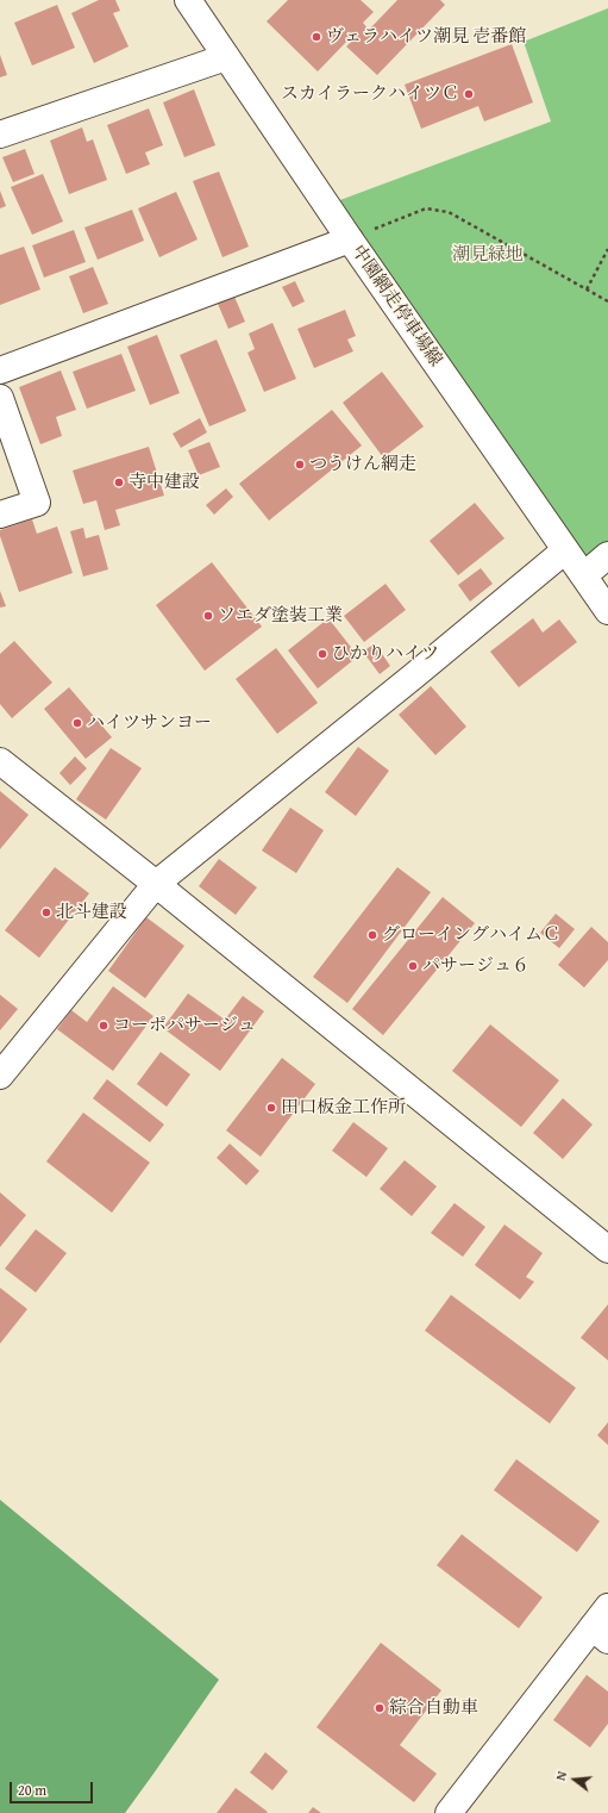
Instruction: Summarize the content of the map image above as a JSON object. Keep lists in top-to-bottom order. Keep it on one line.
{"streets":{"street":["中園網走停車場線"]},"parks":["潮見緑地"],"places":["ヴェラハイツ潮見 壱番館","スカイラークハイツＣ","つうけん網走","寺中建設","ソエダ塗装工業","ひかりハイツ","ハイツサンヨー","北斗建設","グローイングハイムＣ","パサージュ６","コーポパサージュ","田口板金工作所","綜合自動車"],"scale_bar":"20 m","north":"left"}
